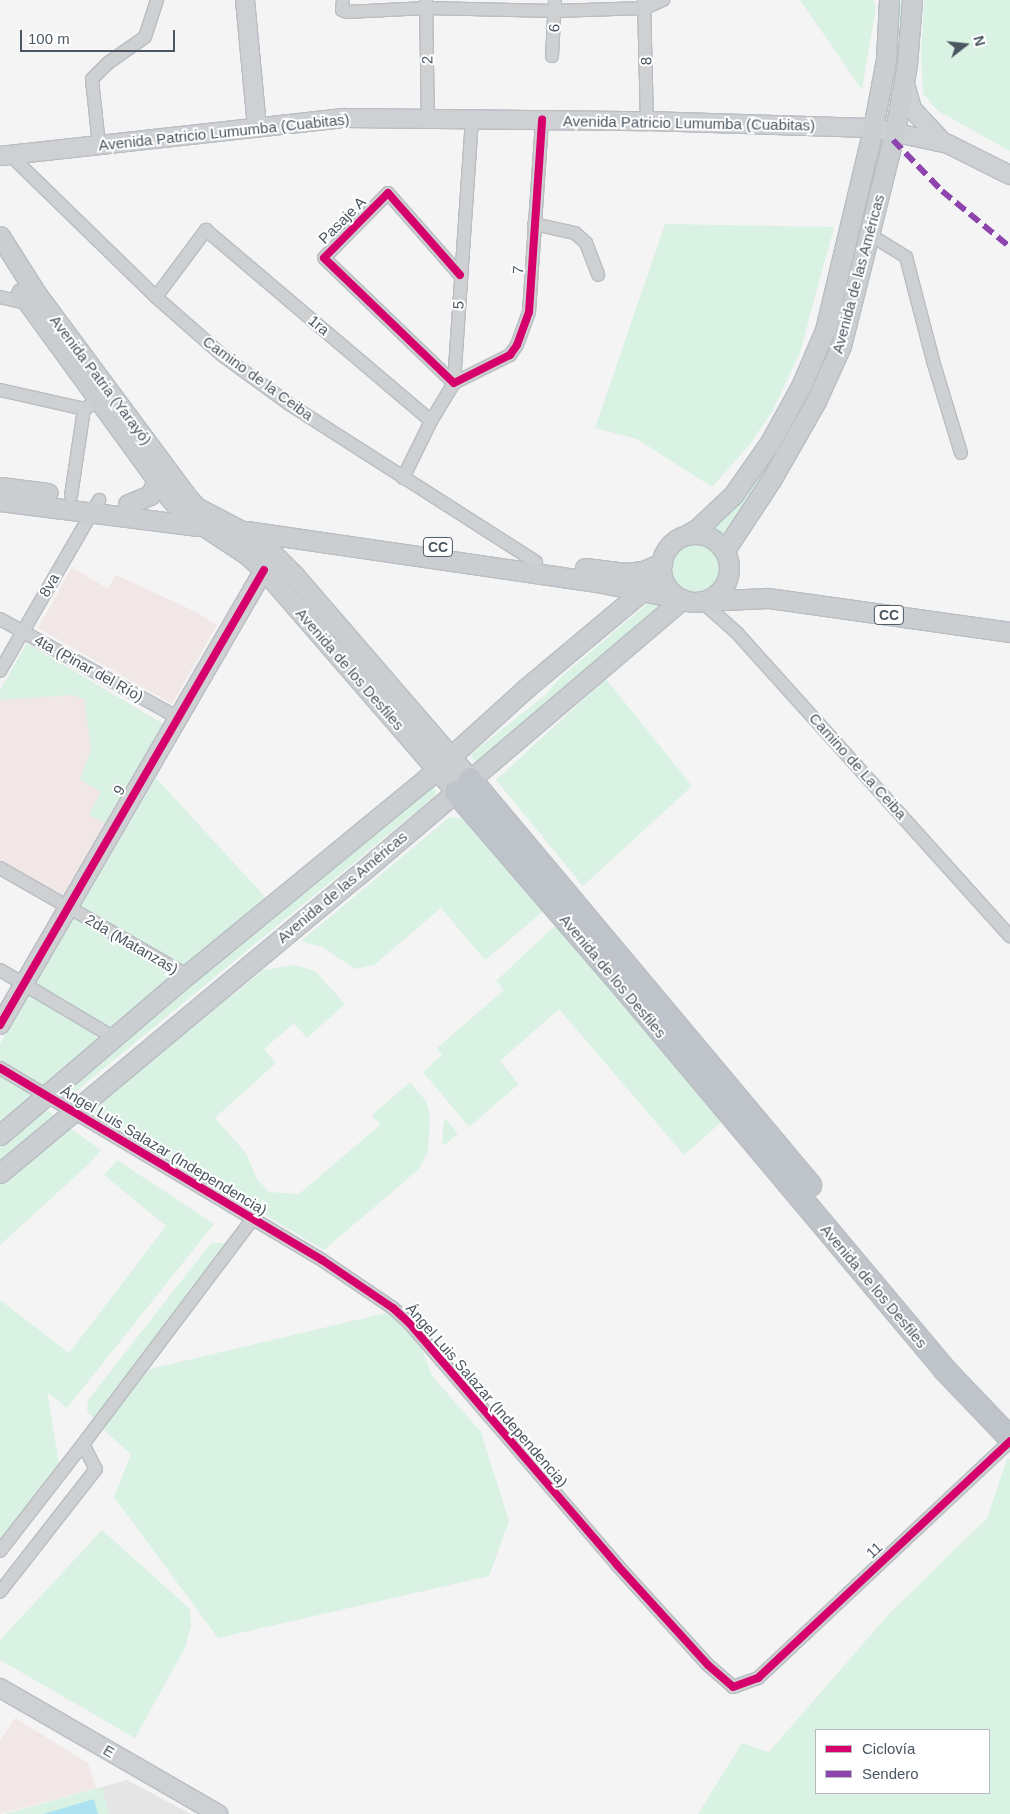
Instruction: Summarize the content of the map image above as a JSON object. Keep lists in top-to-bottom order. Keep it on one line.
{"streets":{"highway":["Avenida de los Desfiles"],"main road":["Avenida Patricio Lumumba (Cuabitas)","Avenida de las Américas","Avenida Patria (Yarayó)","CC","9","E"],"street":["6","2","8","Pasaje A","7","5","1ra","Camino de la Ceiba","8va","4ta (Pinar del Río)","Camino de La Ceiba","2da (Matanzas)","Ángel Luis Salazar (Independencia)","11"]},"crossings":[["2","Avenida Patricio Lumumba (Cuabitas)"],["8","Avenida Patricio Lumumba (Cuabitas)"],["Avenida Patricio Lumumba (Cuabitas)","7"],["Avenida Patricio Lumumba (Cuabitas)","Avenida de las Américas"],["Avenida Patricio Lumumba (Cuabitas)","5"],["Avenida Patricio Lumumba (Cuabitas)","Camino de la Ceiba"],["Pasaje A","7"],["Pasaje A","5"],["7","5"],["Avenida de las Américas","CC"],["Avenida de las Américas","Avenida de los Desfiles"],["Avenida de las Américas","Camino de La Ceiba"],["Avenida de las Américas","2da (Matanzas)"],["Avenida de las Américas","Ángel Luis Salazar (Independencia)"],["5","1ra"],["5","Camino de la Ceiba"],["1ra","Camino de la Ceiba"],["Camino de la Ceiba","CC"],["Avenida Patria (Yarayó)","CC"],["Avenida Patria (Yarayó)","Avenida de los Desfiles"],["CC","8va"],["CC","Avenida de los Desfiles"],["CC","Camino de La Ceiba"],["8va","4ta (Pinar del Río)"],["4ta (Pinar del Río)","9"],["Avenida de los Desfiles","9"],["Avenida de los Desfiles","11"],["9","2da (Matanzas)"],["Ángel Luis Salazar (Independencia)","11"]],"legend":["Ciclovía","Sendero"],"scale_bar":"100 m","north":"right"}
